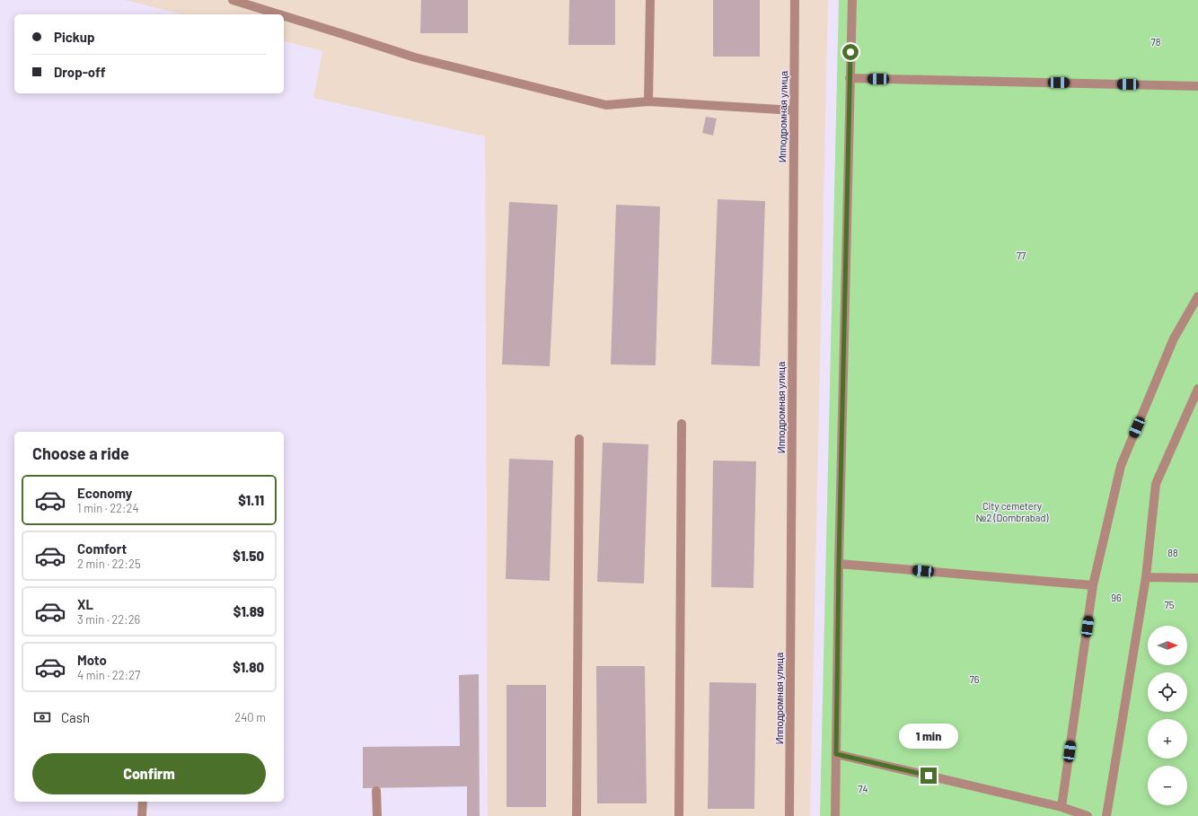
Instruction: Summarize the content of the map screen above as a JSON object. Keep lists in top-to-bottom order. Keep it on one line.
{"streets":{"street":["Ипподромная улица"]},"parks":["78","77","City cemetery №2 (Dombrabad)","88","96","75","76","74"],"north":"right","page":{"banner":["Pickup","Drop-off"],"heading":"Choose a ride","list":[{"name":"Economy","note":"1 min · 22:24","value":"$1.11"},{"name":"Comfort","note":"2 min · 22:25","value":"$1.50"},{"name":"XL","note":"3 min · 22:26","value":"$1.89"},{"name":"Moto","note":"4 min · 22:27","value":"$1.80"}],"map_buttons":["+","−"],"pay":["Cash","240 m"],"bubble":"1 min","buttons":"Confirm"}}
